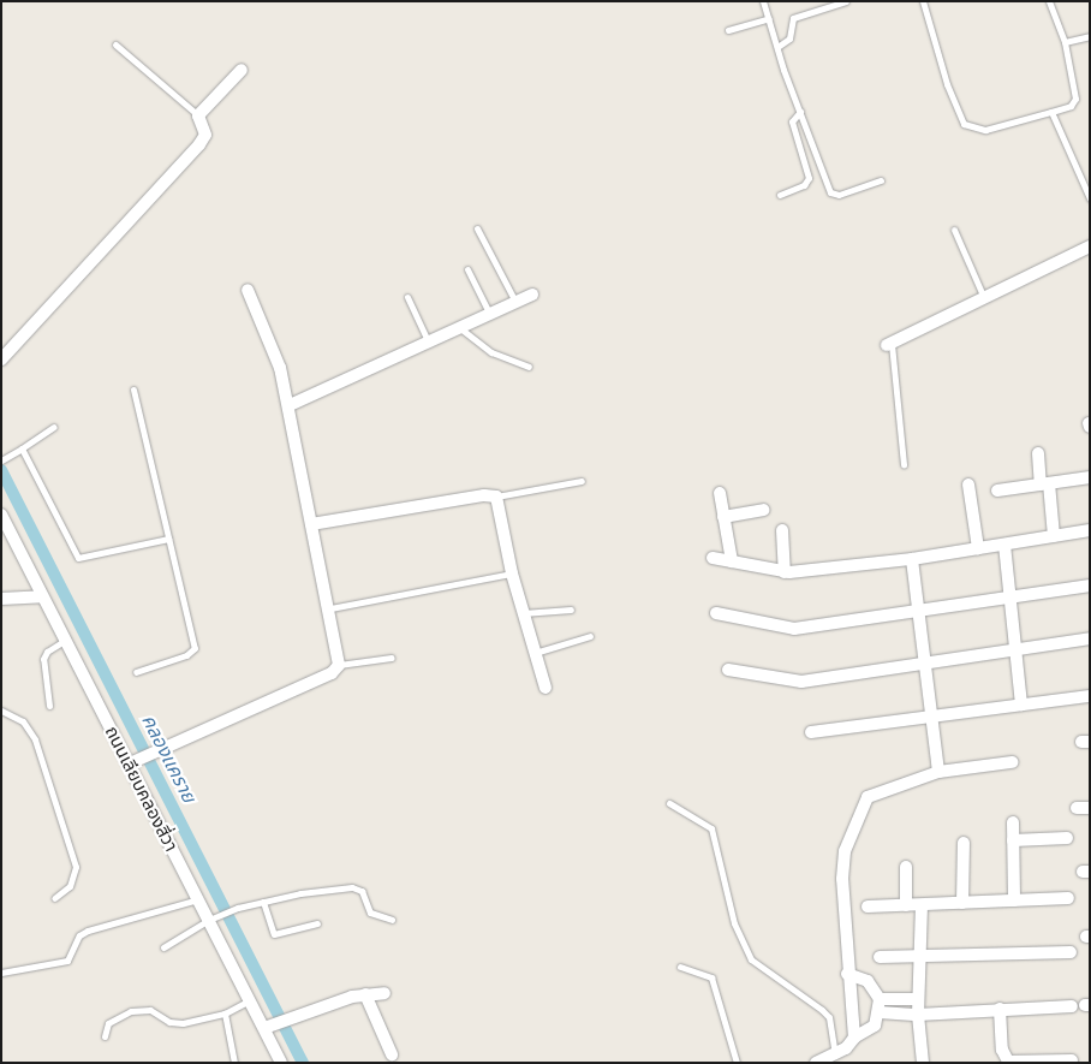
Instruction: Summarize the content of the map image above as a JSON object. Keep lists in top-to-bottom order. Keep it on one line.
{"streets":{"street":["ถนนเลียบคลองสี่วา"]},"water":["คลองเเคราย"]}
